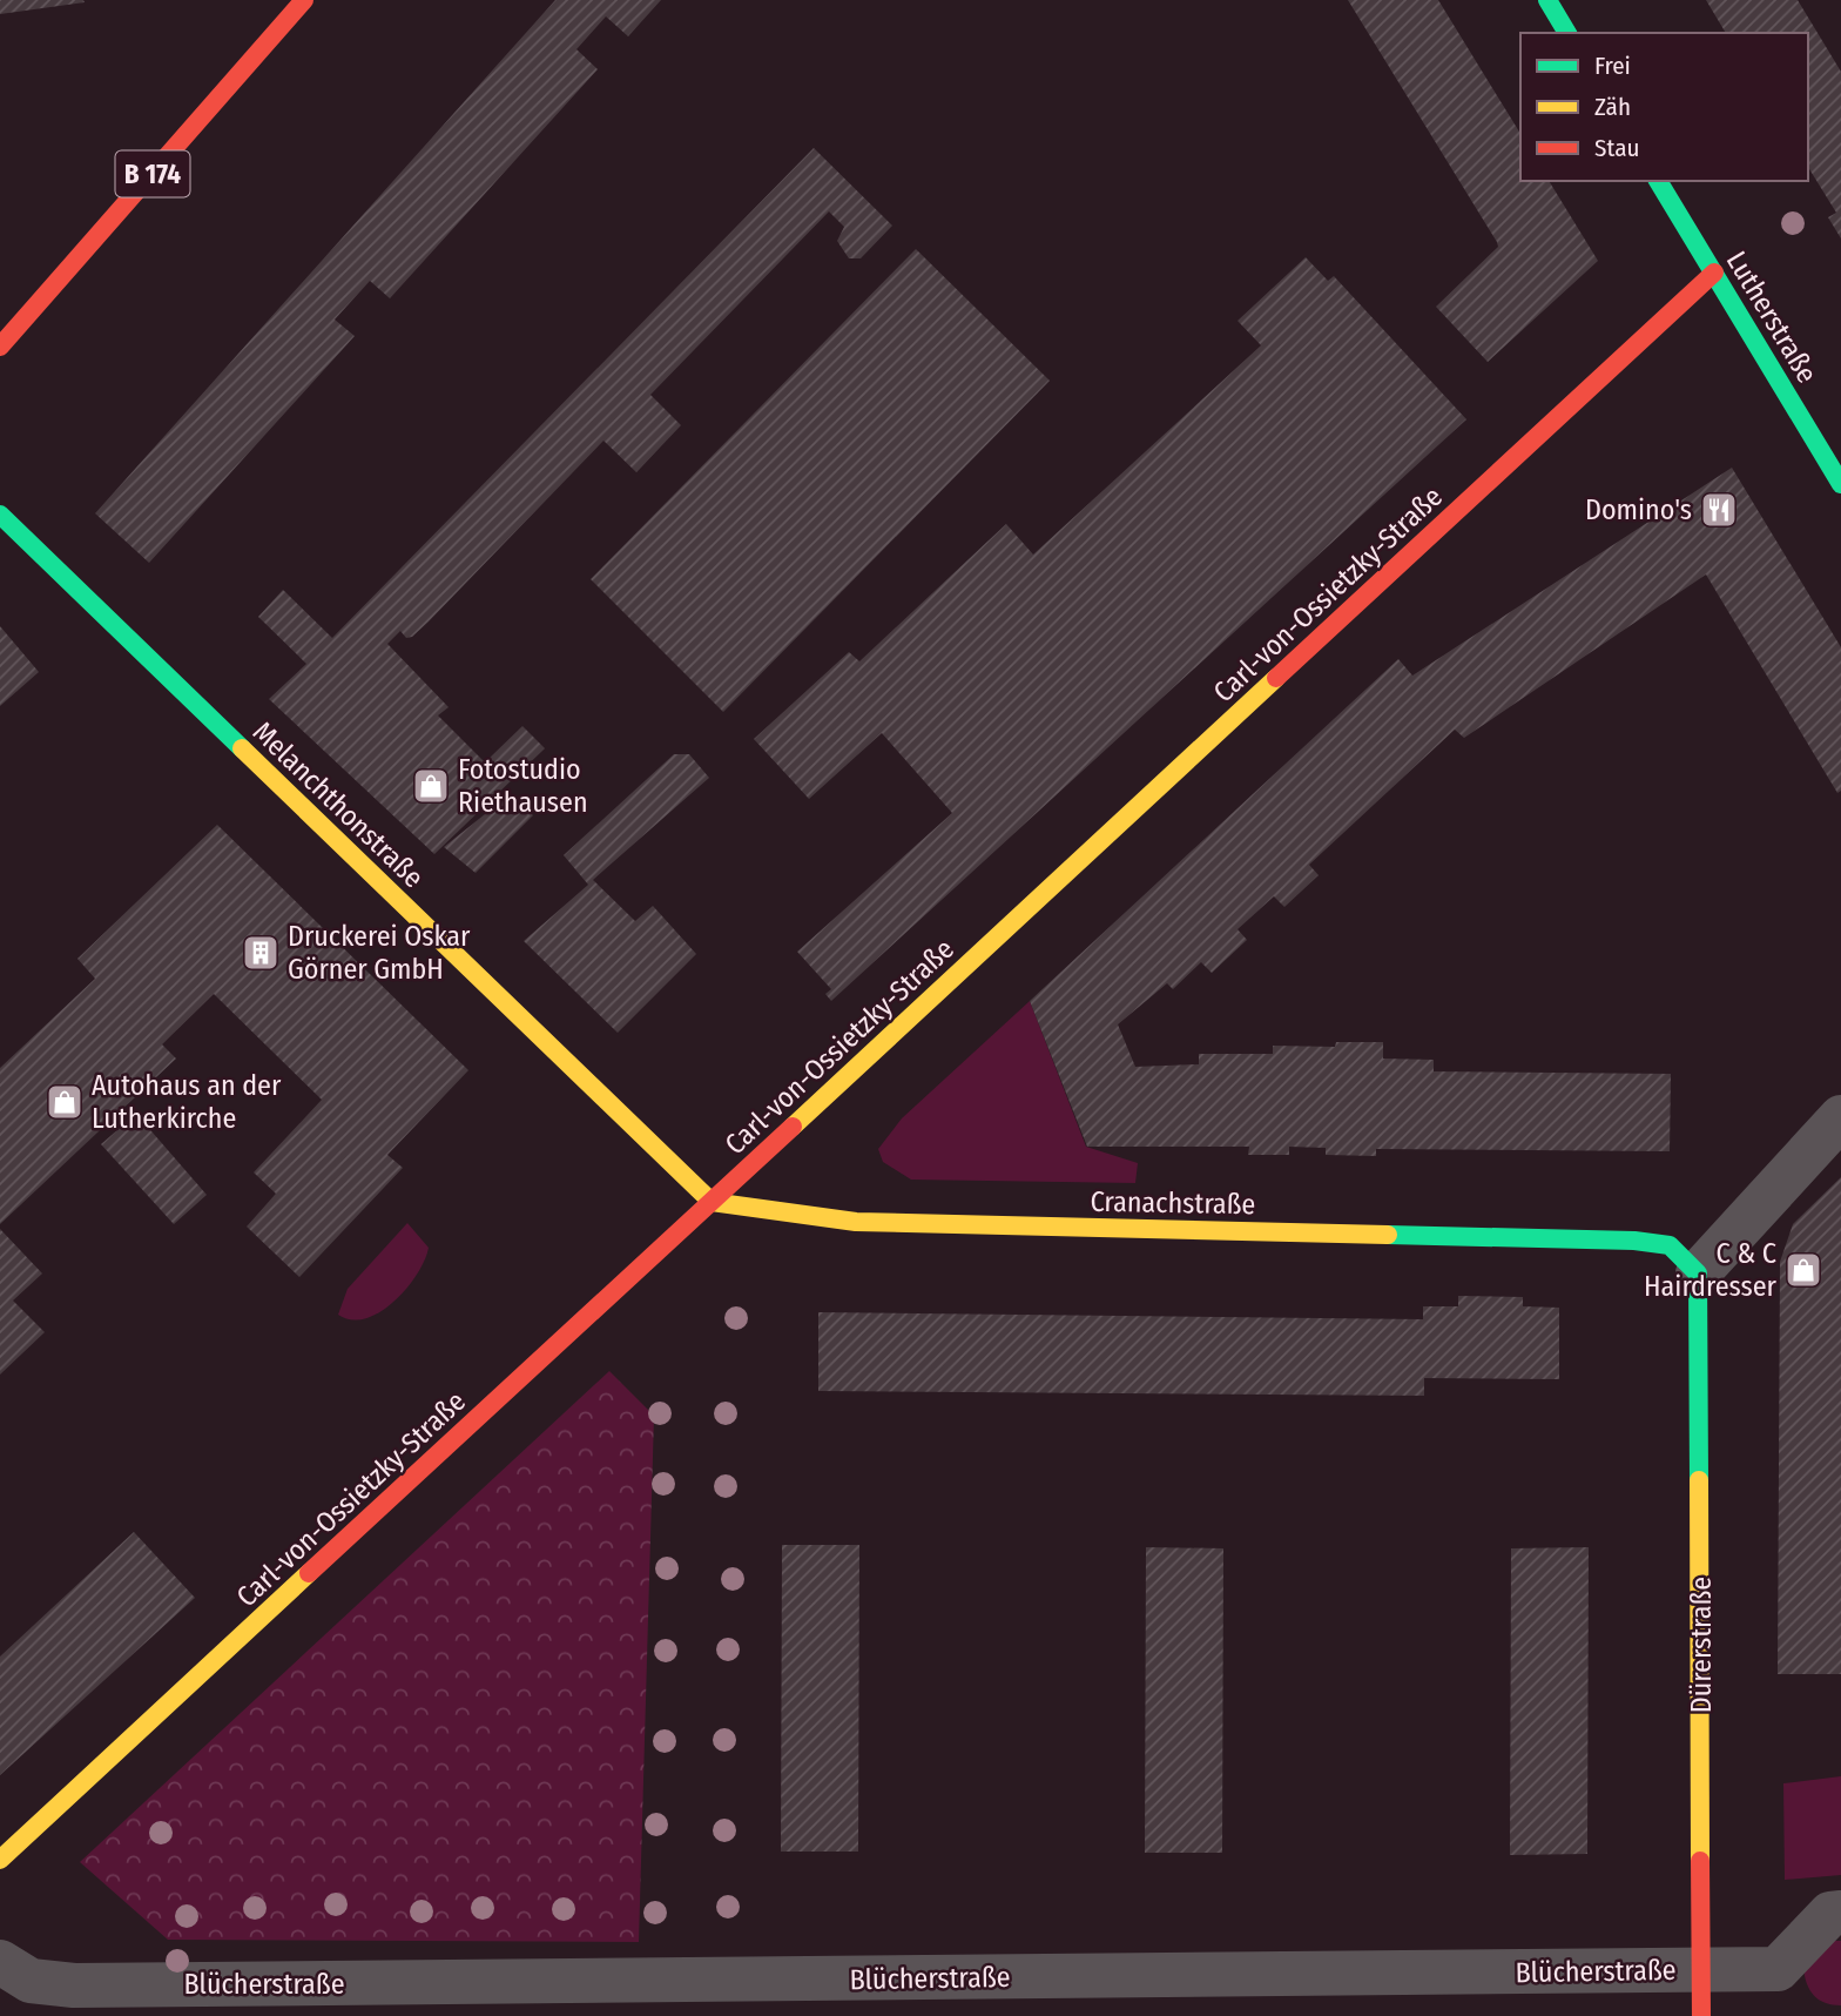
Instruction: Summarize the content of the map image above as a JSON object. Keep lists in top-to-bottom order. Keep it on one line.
{"streets":{"street":["B 174","Lutherstraße","Carl-von-Ossietzky-Straße","Melanchthonstraße","Cranachstraße","Dürerstraße","Blücherstraße"]},"crossings":[["Lutherstraße","Carl-von-Ossietzky-Straße"],["Carl-von-Ossietzky-Straße","Melanchthonstraße"],["Carl-von-Ossietzky-Straße","Cranachstraße"],["Melanchthonstraße","Cranachstraße"],["Cranachstraße","Dürerstraße"],["Dürerstraße","Blücherstraße"]],"places":{"restaurant":["Domino's"],"shop":["Fotostudio Riethausen","Autohaus an der Lutherkirche","C & C Hairdresser"],"building":["Druckerei Oskar Görner GmbH"]},"legend":["Frei","Zäh","Stau"]}
